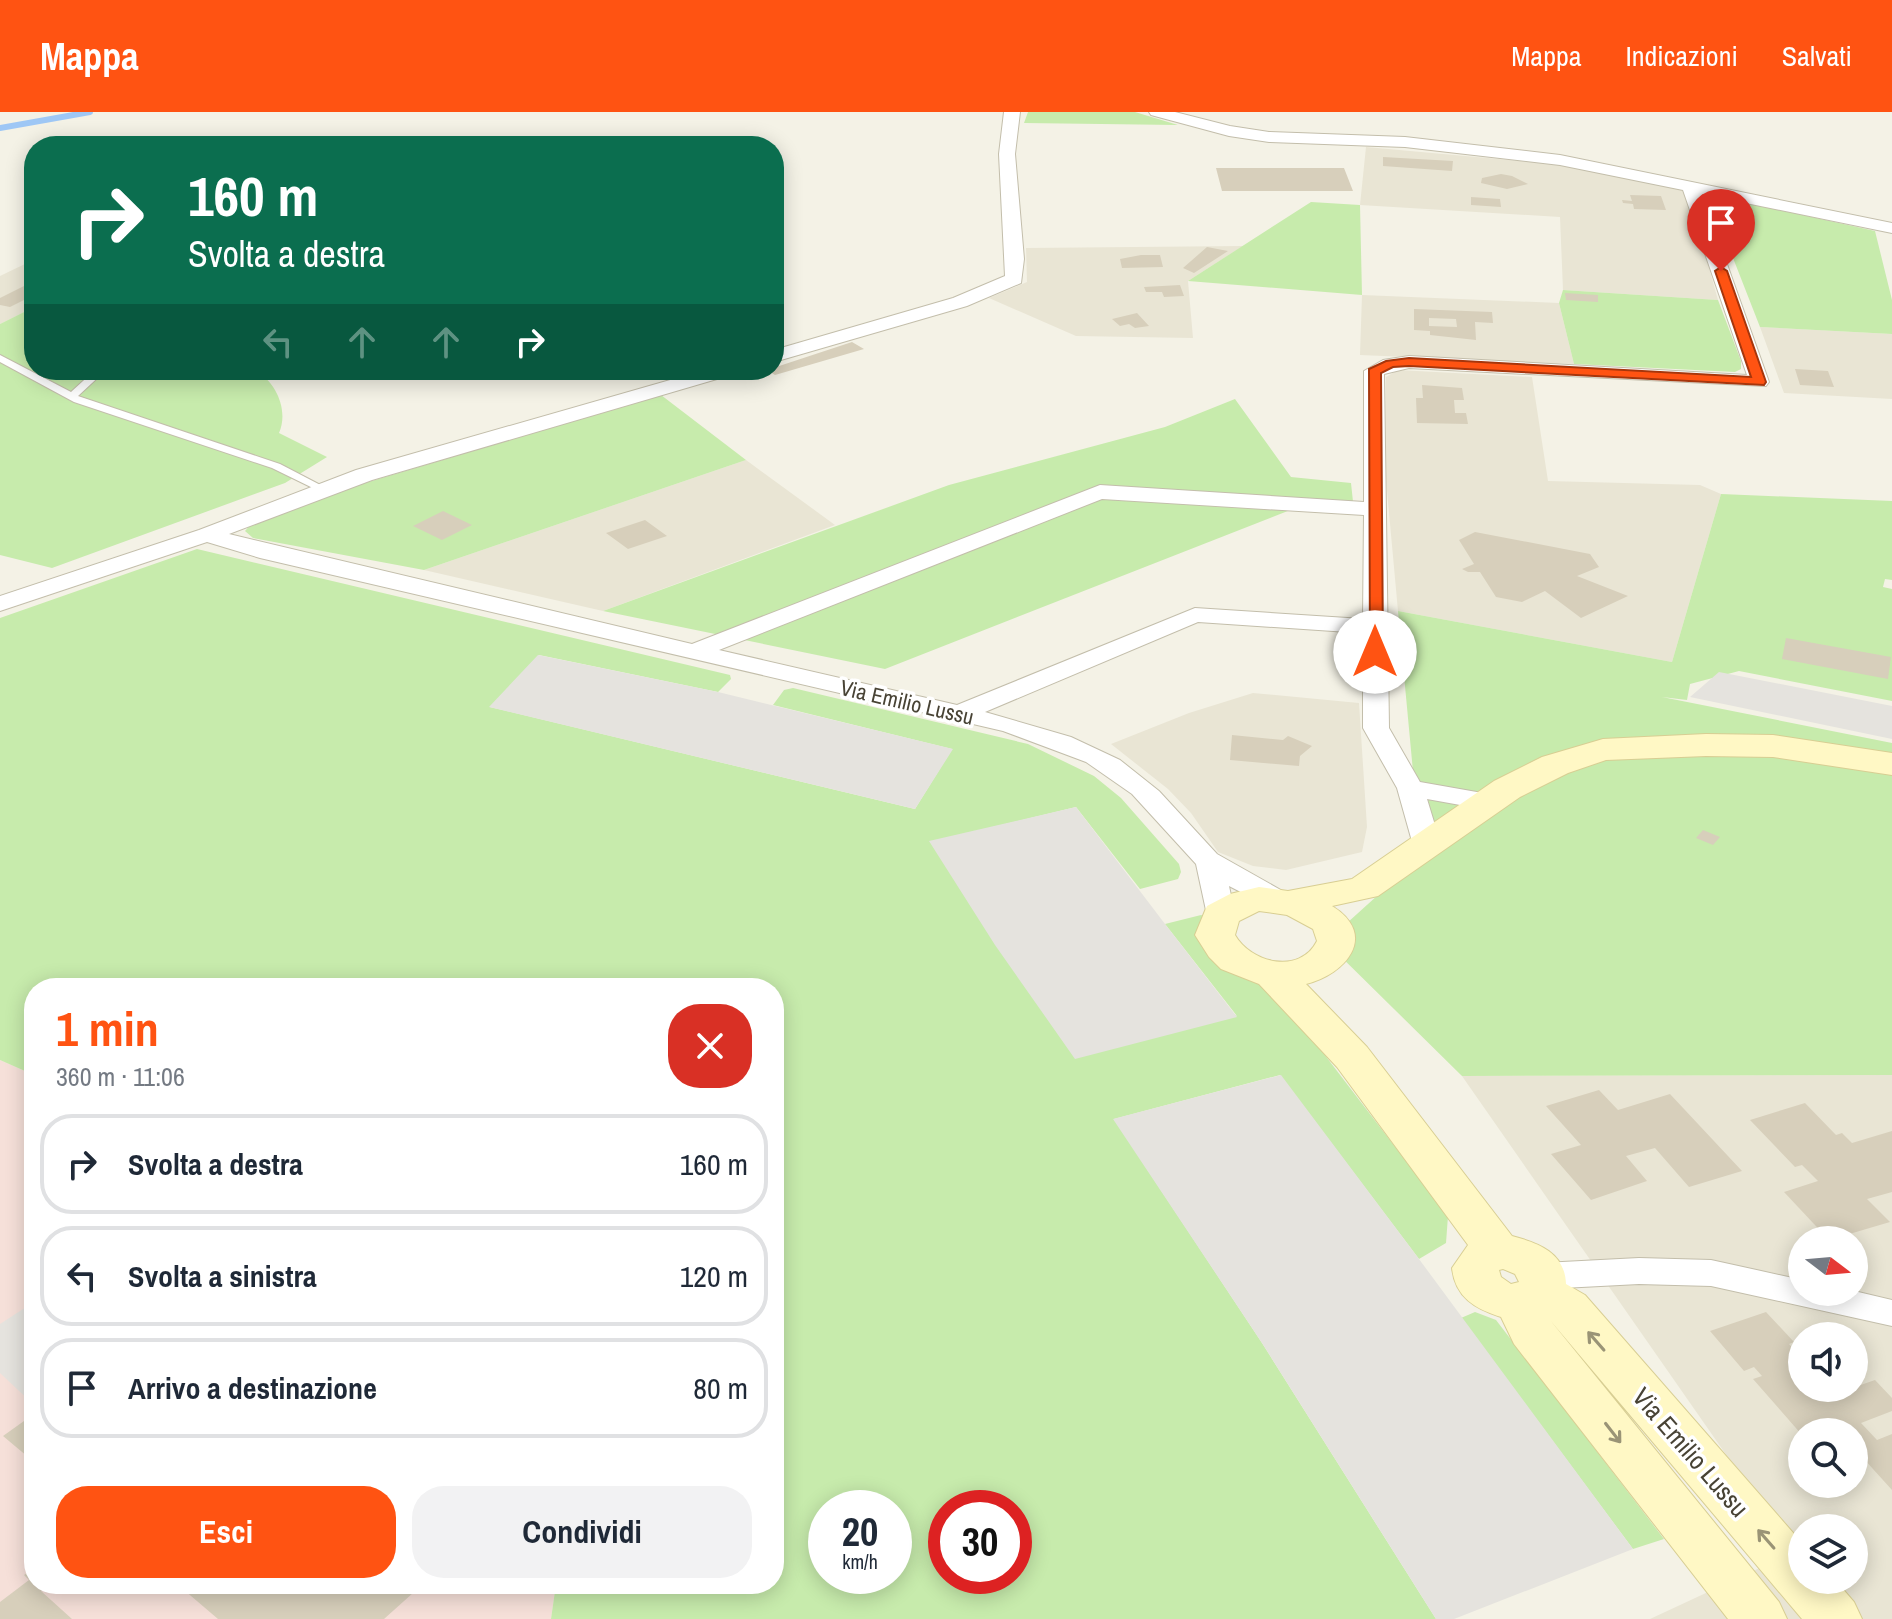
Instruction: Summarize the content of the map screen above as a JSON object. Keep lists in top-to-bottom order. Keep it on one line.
{"streets":{"street":["Via Emilio Lussu"]},"north":"right","page":{"header":"Mappa","nav":["Mappa","Indicazioni","Salvati"],"turn":["160 m","Svolta a destra"],"heading":["1 min","360 m · 11:06"],"list":[{"name":"Svolta a destra","value":"160 m"},{"name":"Svolta a sinistra","value":"120 m"},{"name":"Arrivo a destinazione","value":"80 m"}],"buttons":["Esci","Condividi"],"speed":"20 km/h","limit":"30"}}
